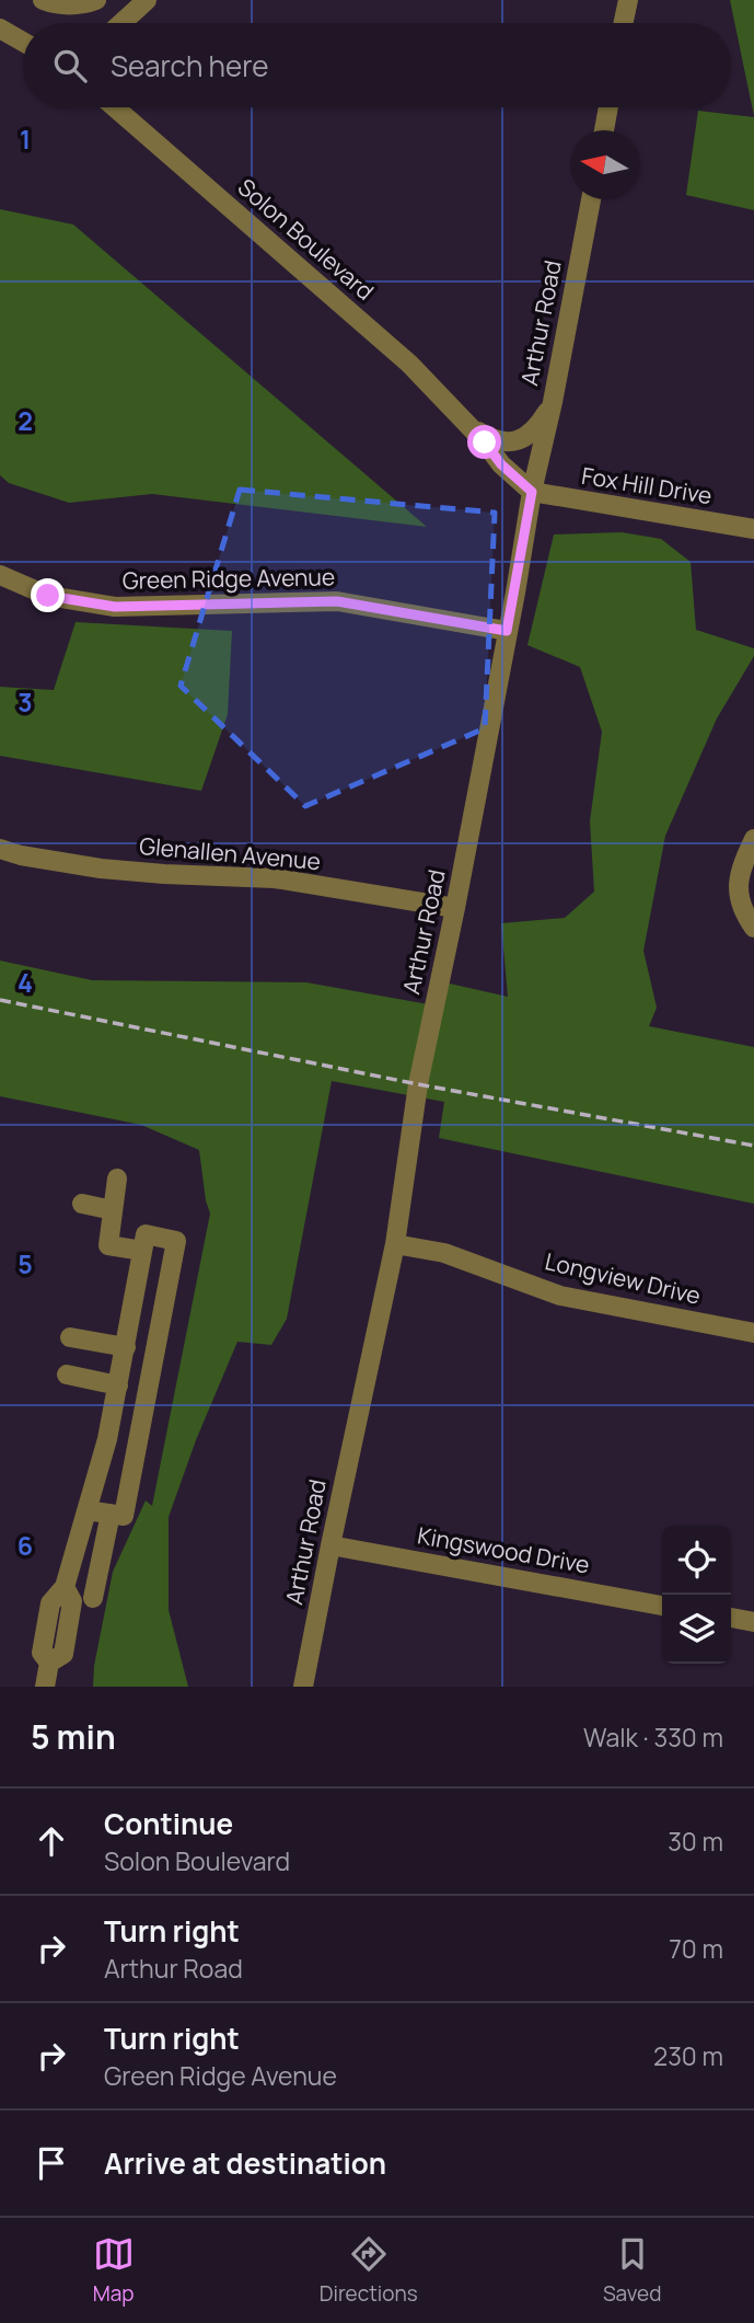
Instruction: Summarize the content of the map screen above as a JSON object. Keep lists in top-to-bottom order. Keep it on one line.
{"streets":{"street":["Solon Boulevard","Arthur Road","Fox Hill Drive","Green Ridge Avenue","Glenallen Avenue","Longview Drive","Kingswood Drive"]},"crossings":[["Solon Boulevard","Arthur Road"],["Solon Boulevard","Fox Hill Drive"],["Arthur Road","Fox Hill Drive"],["Arthur Road","Green Ridge Avenue"],["Arthur Road","Glenallen Avenue"],["Arthur Road","Longview Drive"],["Arthur Road","Kingswood Drive"]],"north":"left","page":{"search":"Search here","heading":["5 min","Walk · 330 m"],"list":[["Continue","Solon Boulevard","30 m"],["Turn right","Arthur Road","70 m"],["Turn right","Green Ridge Avenue","230 m"],"Arrive at destination"],"nav":["Map","Directions","Saved"]},"grid":{"rows":["1","2","3","4","5","6"]}}
